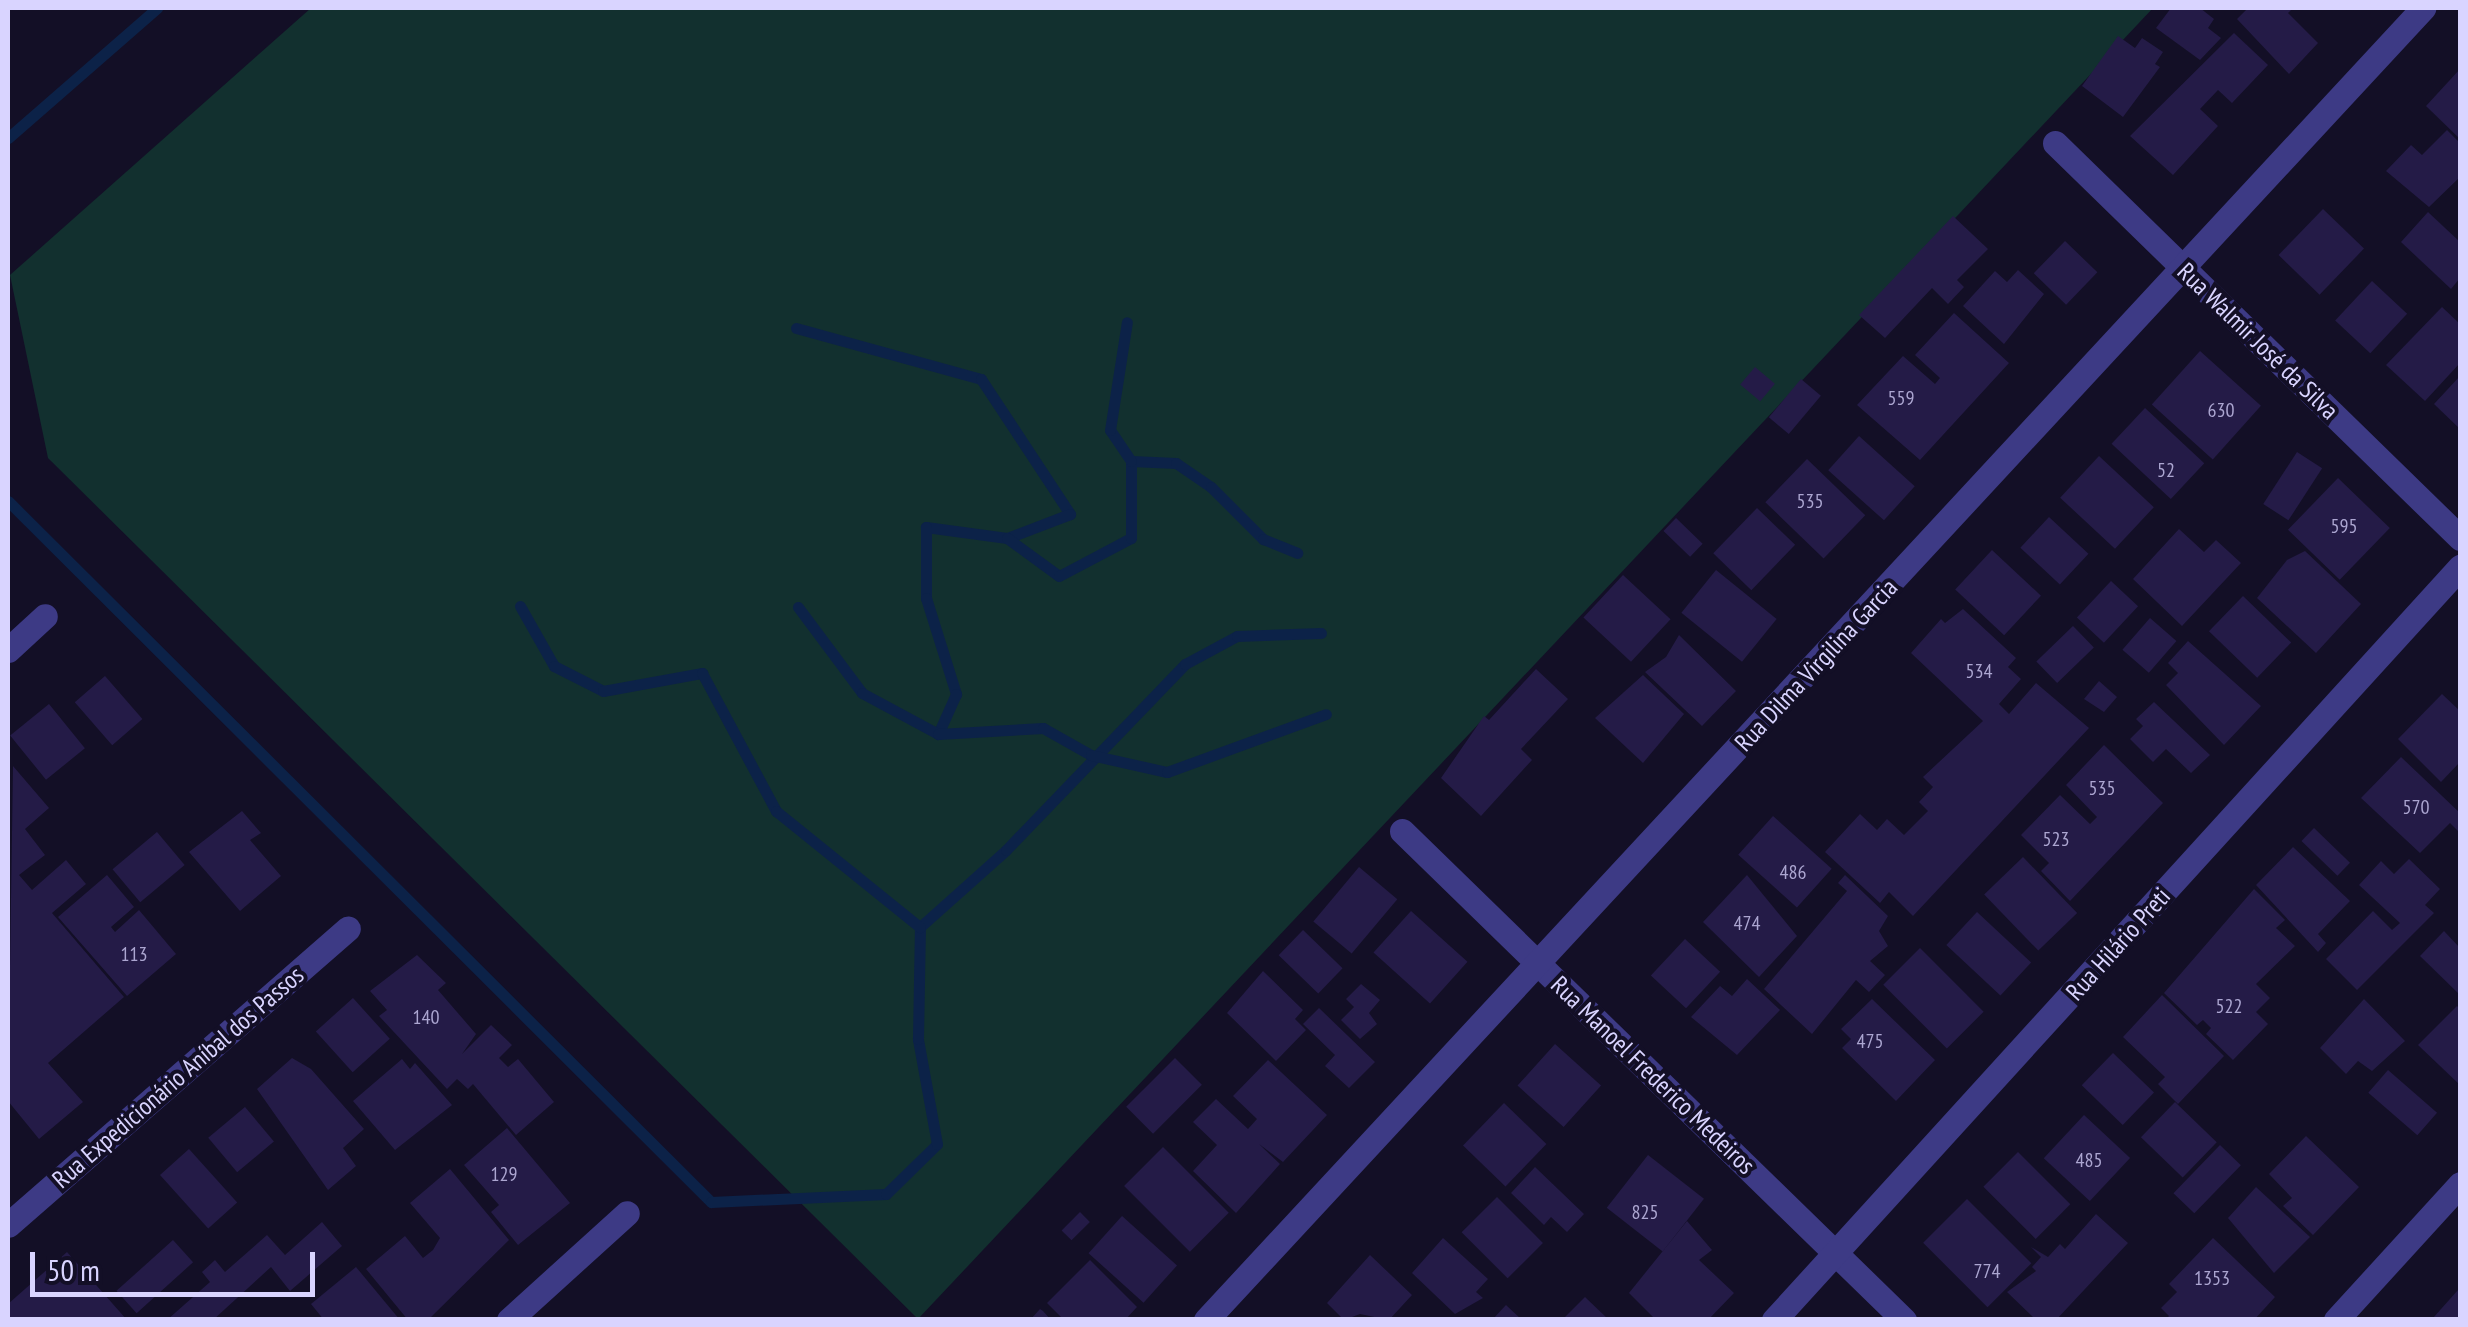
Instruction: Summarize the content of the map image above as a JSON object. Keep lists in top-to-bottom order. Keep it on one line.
{"streets":{"street":["Rua Walmir José da Silva","Rua Dilma Virgilina Garcia","Rua Hilário Preti","Rua Manoel Frederico Medeiros","Rua Expedicionário Aníbal dos Passos"]},"crossings":[["Rua Walmir José da Silva","Rua Dilma Virgilina Garcia"],["Rua Dilma Virgilina Garcia","Rua Manoel Frederico Medeiros"],["Rua Hilário Preti","Rua Manoel Frederico Medeiros"]],"house_numbers":["559","630","52","535","595","534","535","570","523","486","474","113","522","140","475","485","129","825","774","1353"],"scale_bar":"50 m"}
